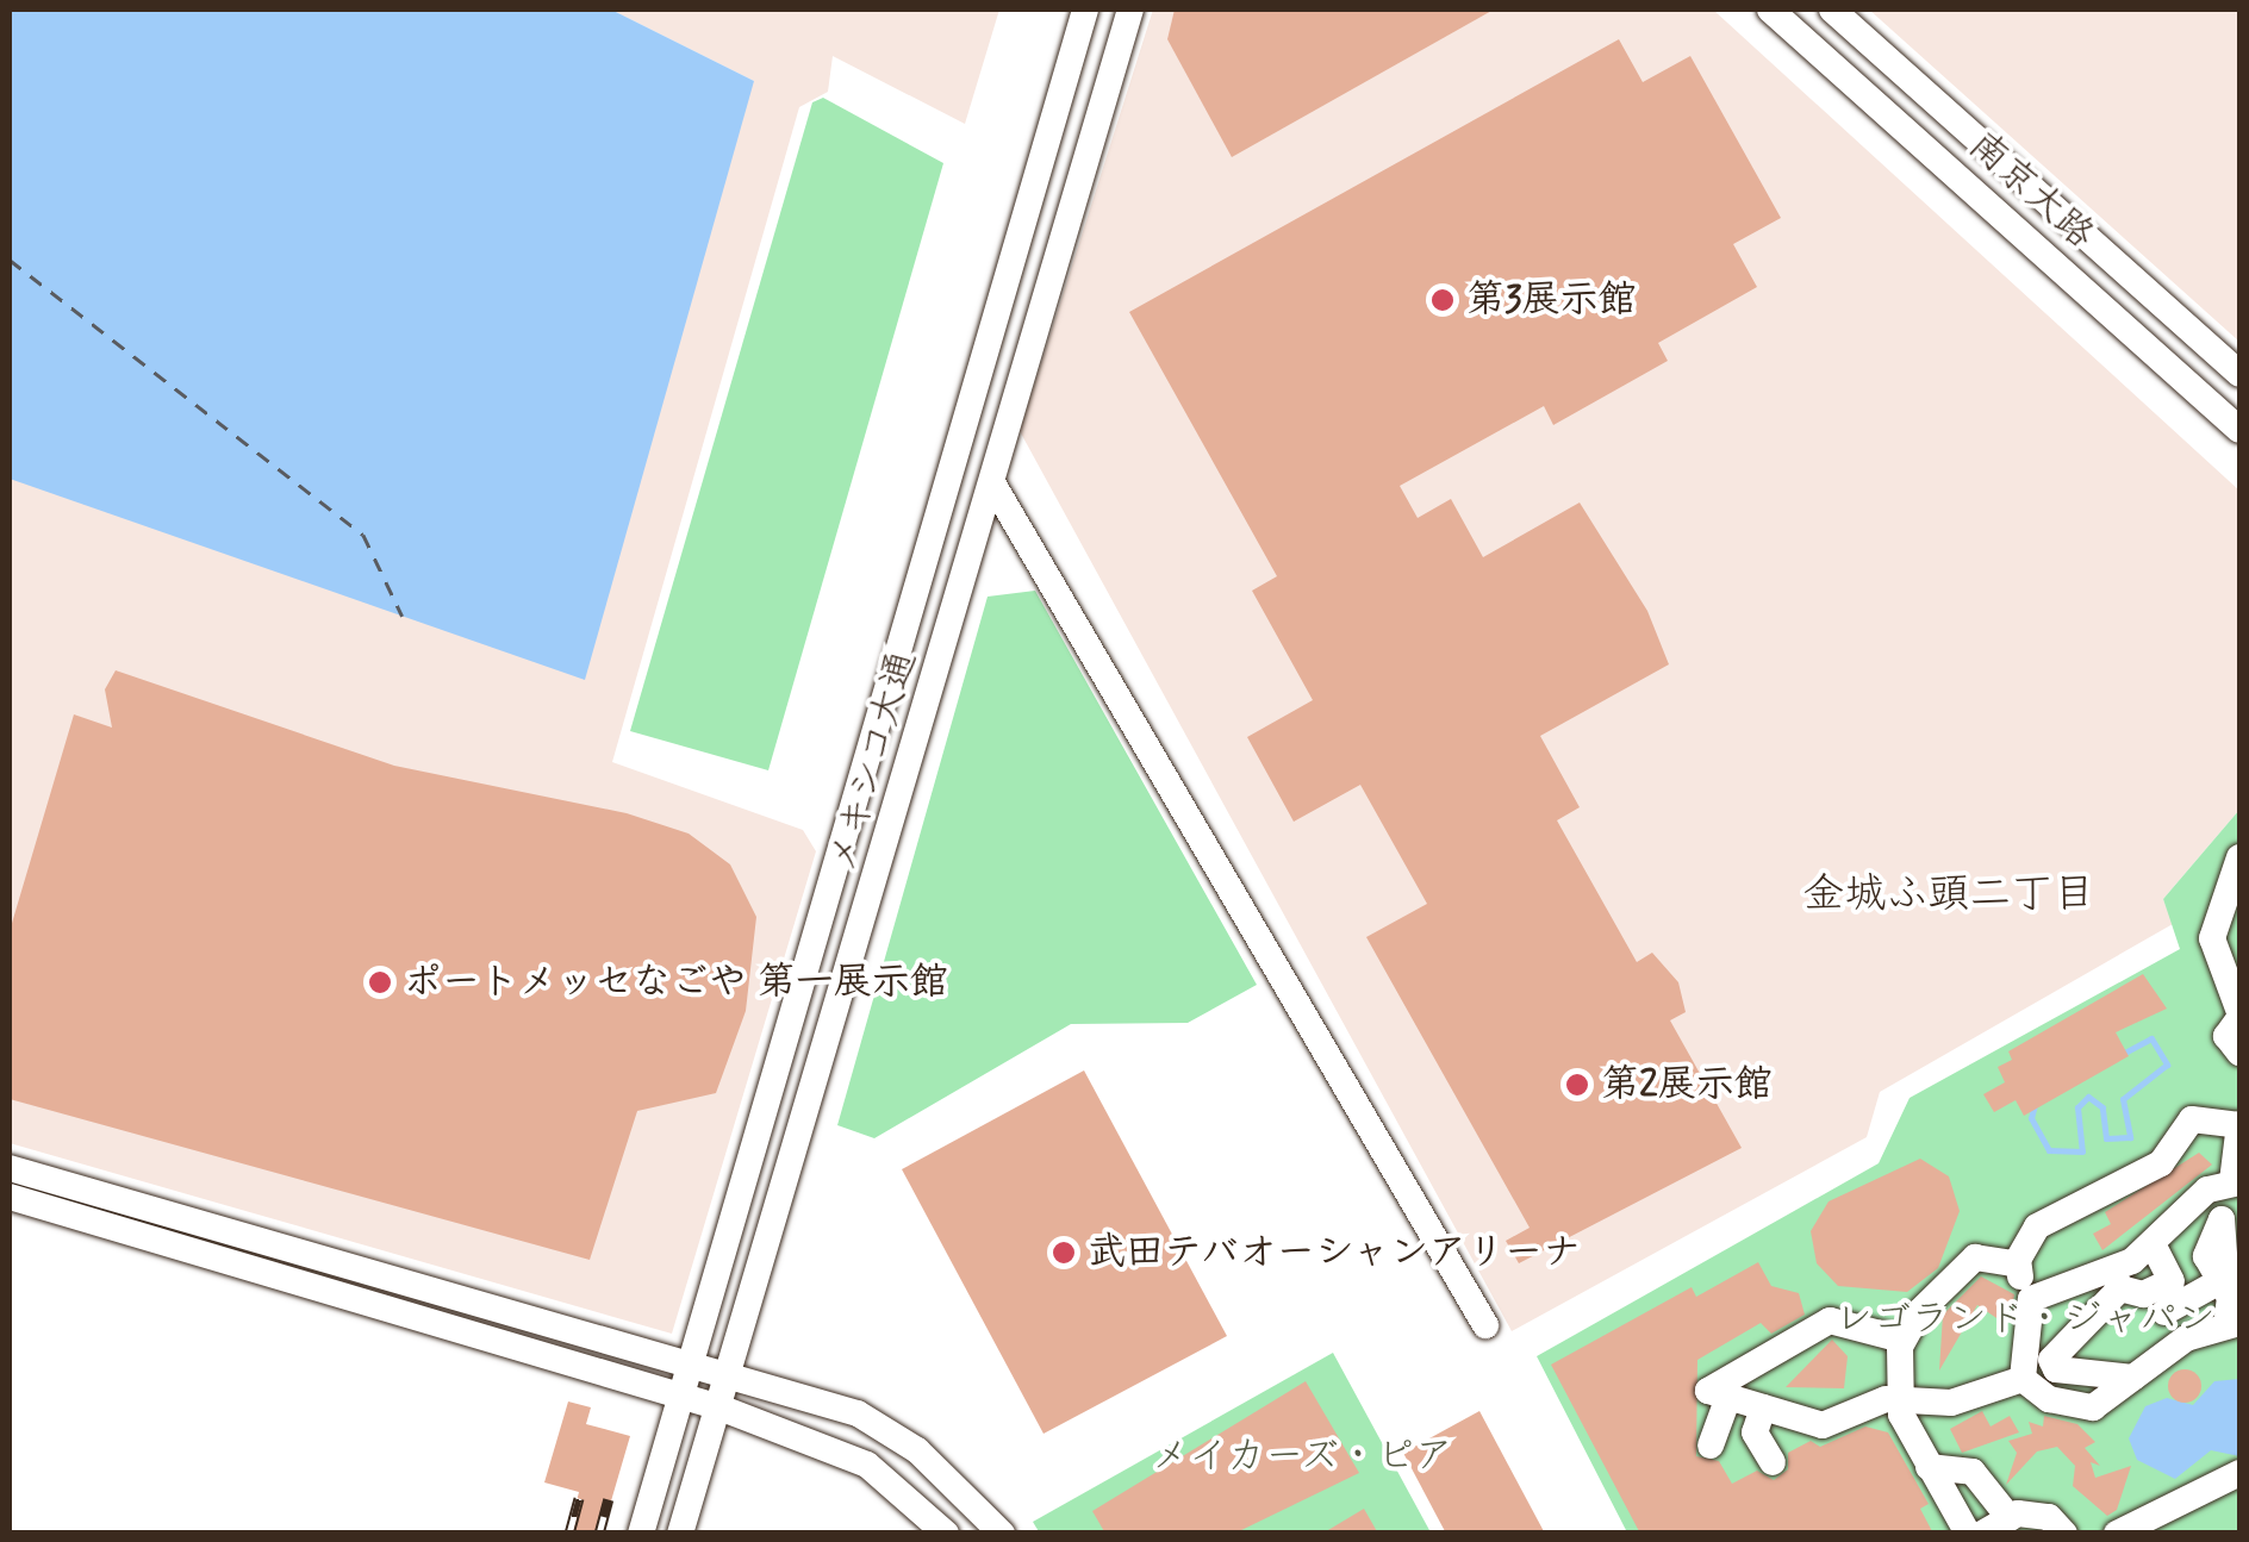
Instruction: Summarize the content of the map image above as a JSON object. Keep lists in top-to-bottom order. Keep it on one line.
{"streets":{"street":["南京大路","メキシコ大通"]},"districts":["金城ふ頭二丁目"],"parks":["レゴランド・ジャパン","メイカーズ・ピア"],"places":["第3展示館","ポートメッセなごや 第一展示館","第2展示館","武田テバオーシャンアリーナ"]}
